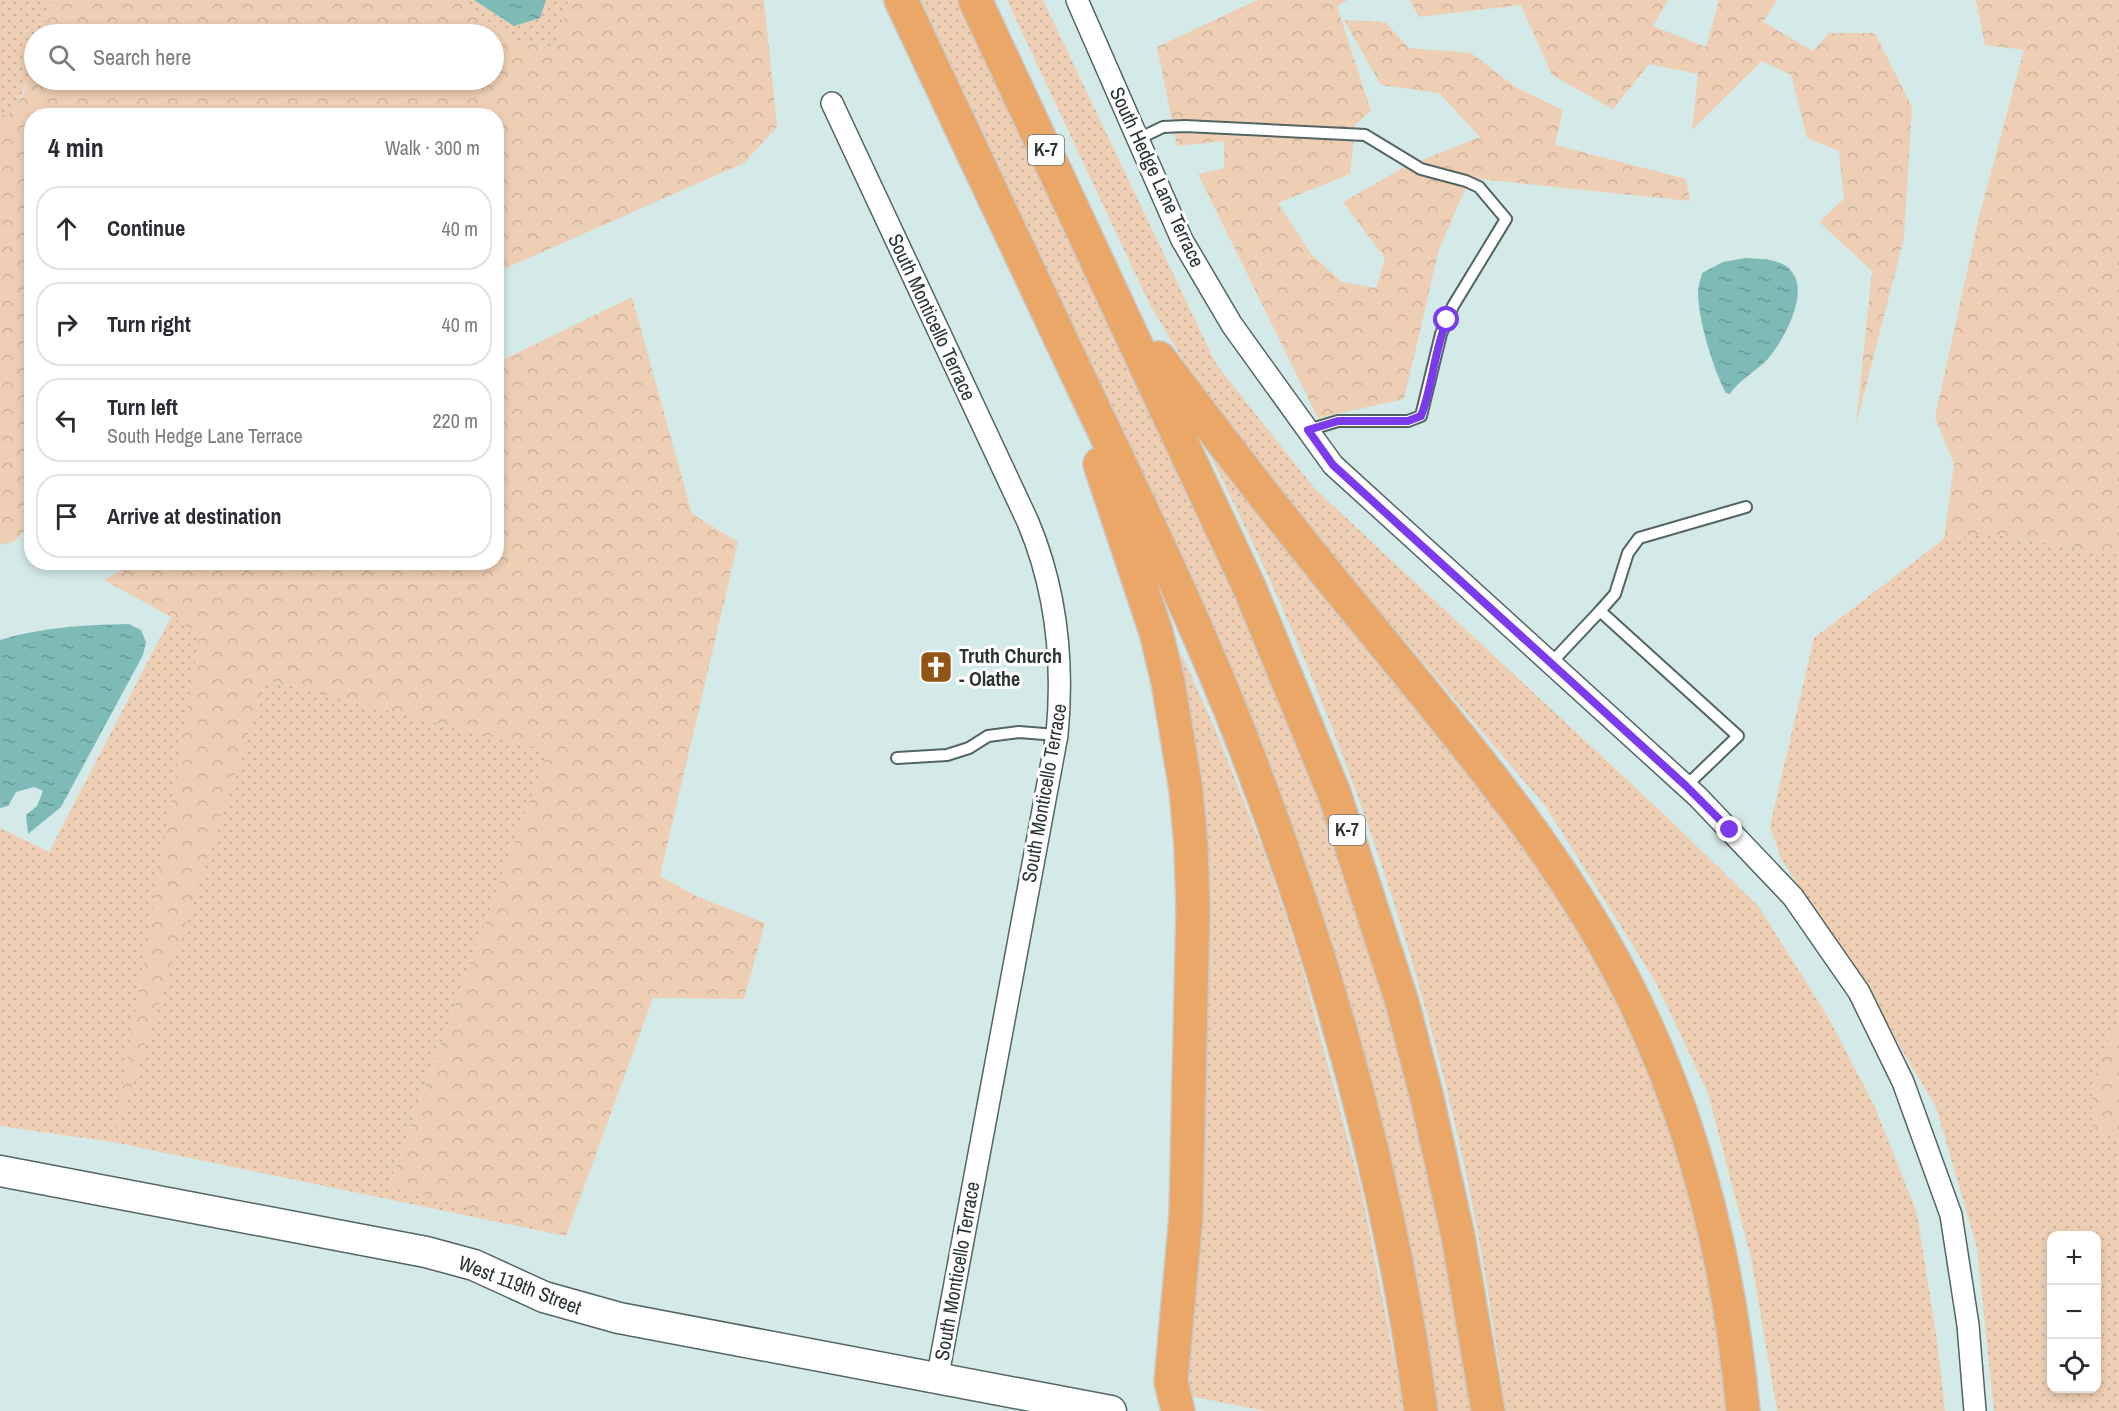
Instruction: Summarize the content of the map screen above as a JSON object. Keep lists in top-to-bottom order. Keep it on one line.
{"streets":{"highway":["K-7"],"main road":["West 119th Street"],"street":["South Hedge Lane Terrace","South Monticello Terrace"]},"crossings":[["South Monticello Terrace","West 119th Street"]],"places":{"church":["Truth Church - Olathe"]},"page":{"search":"Search here","heading":["4 min","Walk · 300 m"],"list":[["Continue","40 m"],["Turn right","40 m"],["Turn left","South Hedge Lane Terrace","220 m"],"Arrive at destination"],"map_buttons":["+","−"]}}
